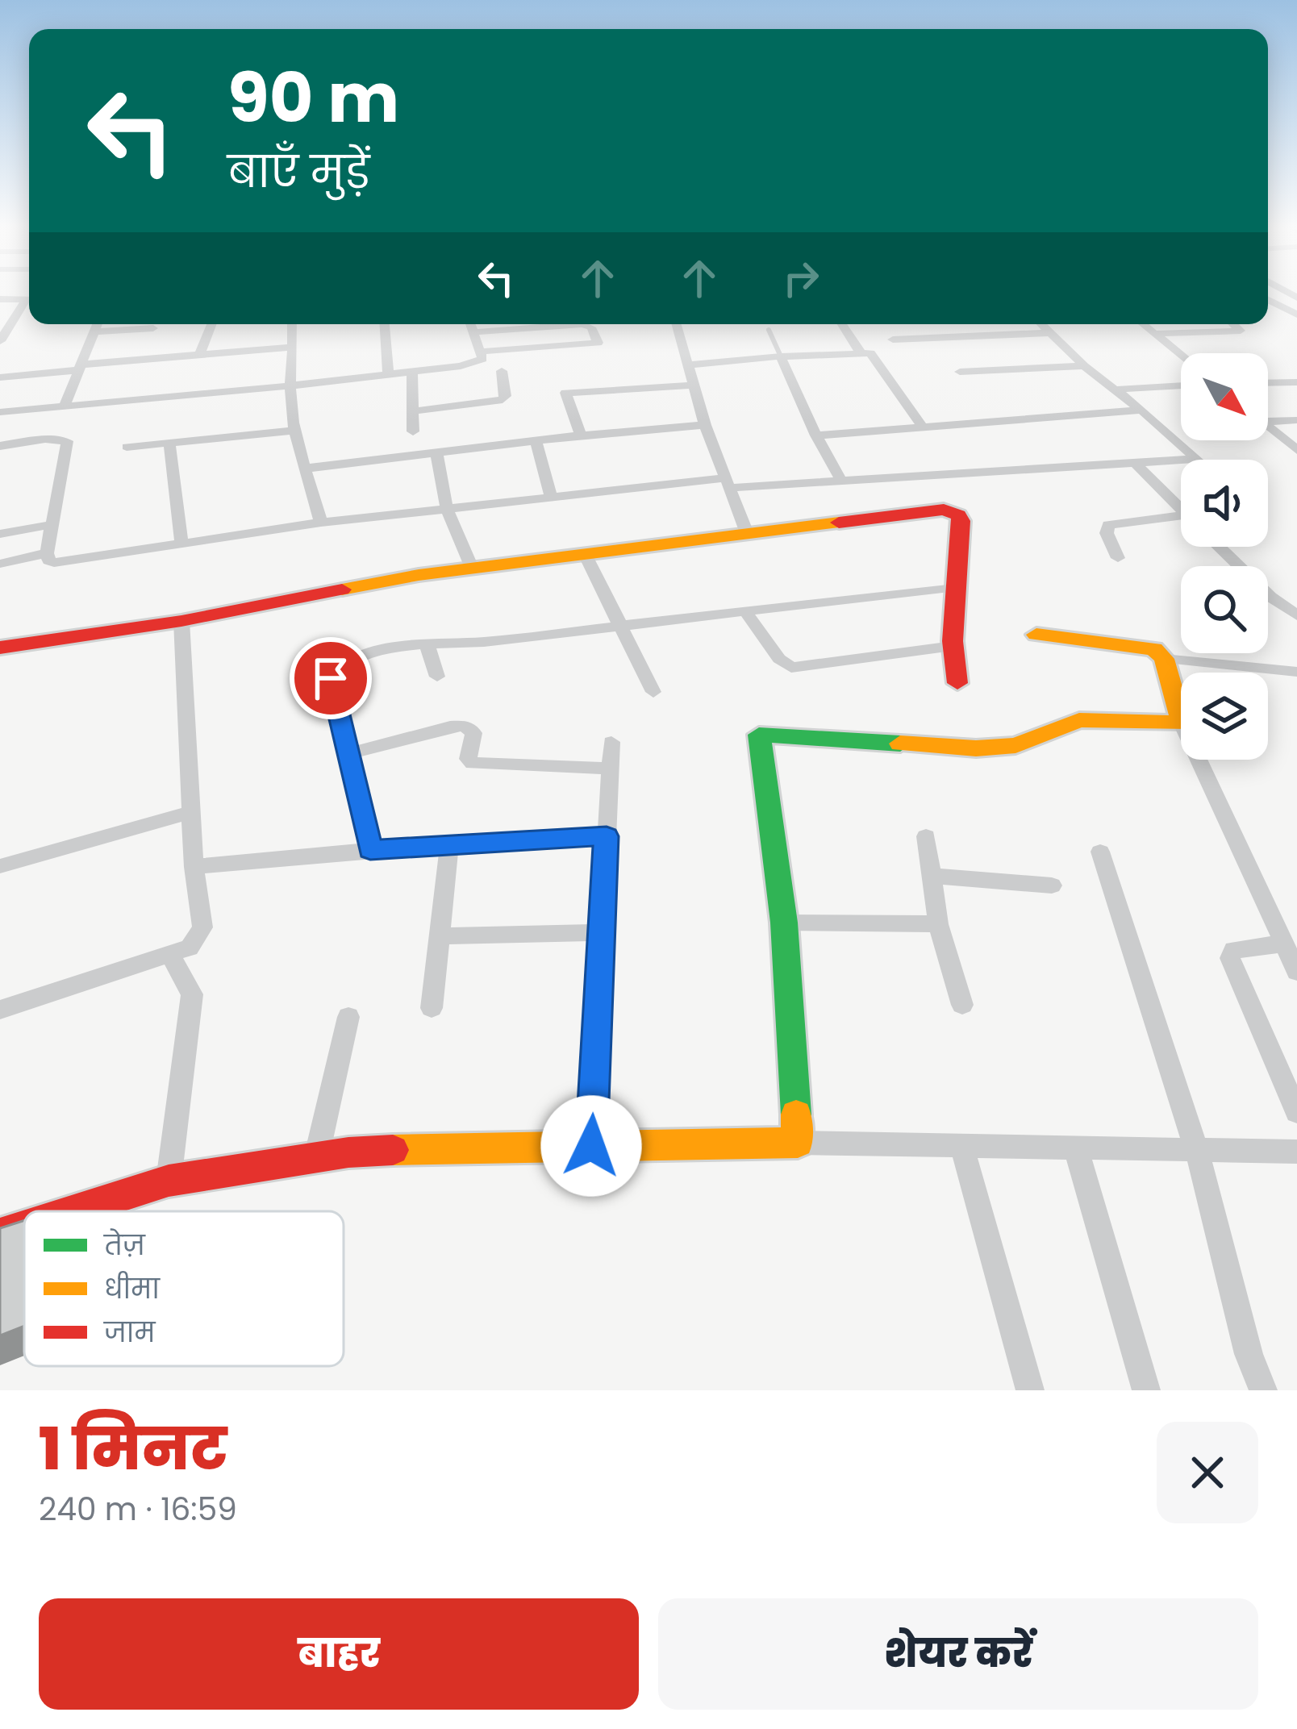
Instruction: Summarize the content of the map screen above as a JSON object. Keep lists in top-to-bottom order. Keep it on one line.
{"legend":["तेज़","धीमा","जाम"],"north":"bottom right","page":{"turn":["90 m","बाएँ मुड़ें"],"heading":["1 मिनट","240 m · 16:59"],"buttons":["बाहर","शेयर करें"]}}
